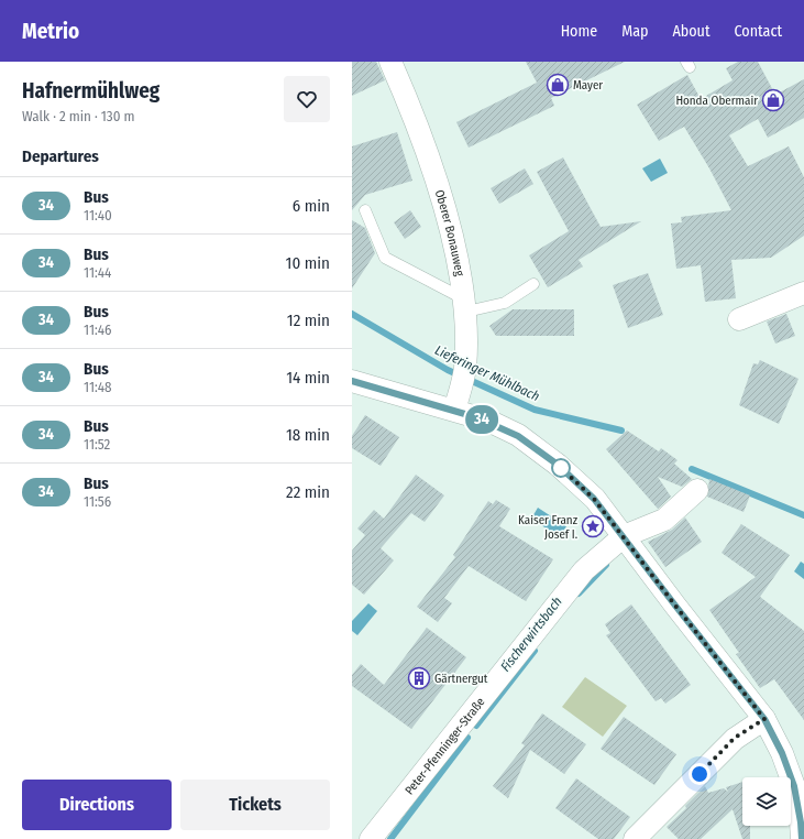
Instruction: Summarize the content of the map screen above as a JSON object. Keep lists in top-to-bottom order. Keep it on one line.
{"streets":{"street":["Oberer Bonauweg","Peter-Pfenninger-Straße"]},"water":["Lieferinger Mühlbach","Fischerwirtsbach"],"places":{"shop":["Mayer","Honda Obermair"],"place":["Kaiser Franz Josef I."],"building":["Gärtnergut"]},"lines":["bus line 34"],"page":{"header":"Metrio","nav":["Home","Map","About","Contact"],"heading":[["Hafnermühlweg","Walk · 2 min · 130 m"],"Departures"],"on_map":"34","list":[{"mark":"34","name":"Bus","note":"11:40","value":"6 min"},{"mark":"34","name":"Bus","note":"11:44","value":"10 min"},{"mark":"34","name":"Bus","note":"11:46","value":"12 min"},{"mark":"34","name":"Bus","note":"11:48","value":"14 min"},{"mark":"34","name":"Bus","note":"11:52","value":"18 min"},{"mark":"34","name":"Bus","note":"11:56","value":"22 min"}],"buttons":["Directions","Tickets"]}}
